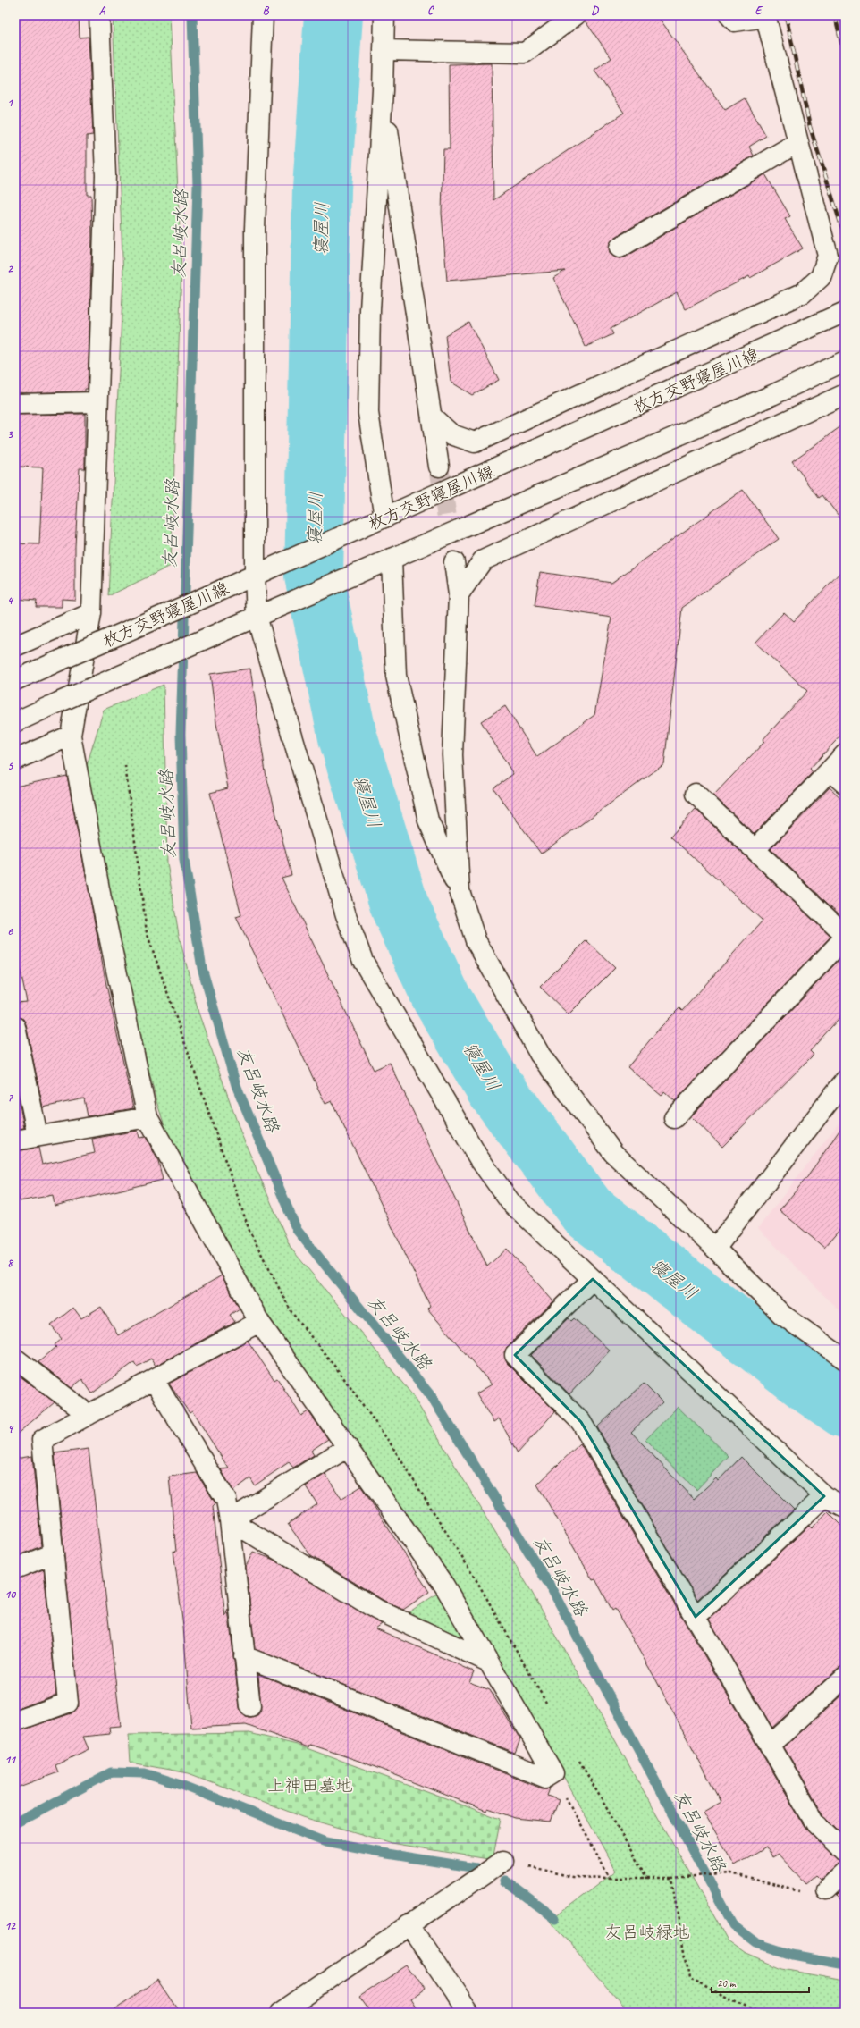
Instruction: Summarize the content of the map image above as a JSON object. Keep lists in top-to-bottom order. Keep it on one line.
{"streets":{"street":["枚方交野寝屋川線"]},"water":["寝屋川","友呂岐水路"],"parks":["上神田墓地","友呂岐緑地"],"scale_bar":"20 m","grid":{"columns":["A","B","C","D","E"],"rows":["1","2","3","4","5","6","7","8","9","10","11","12"]}}
